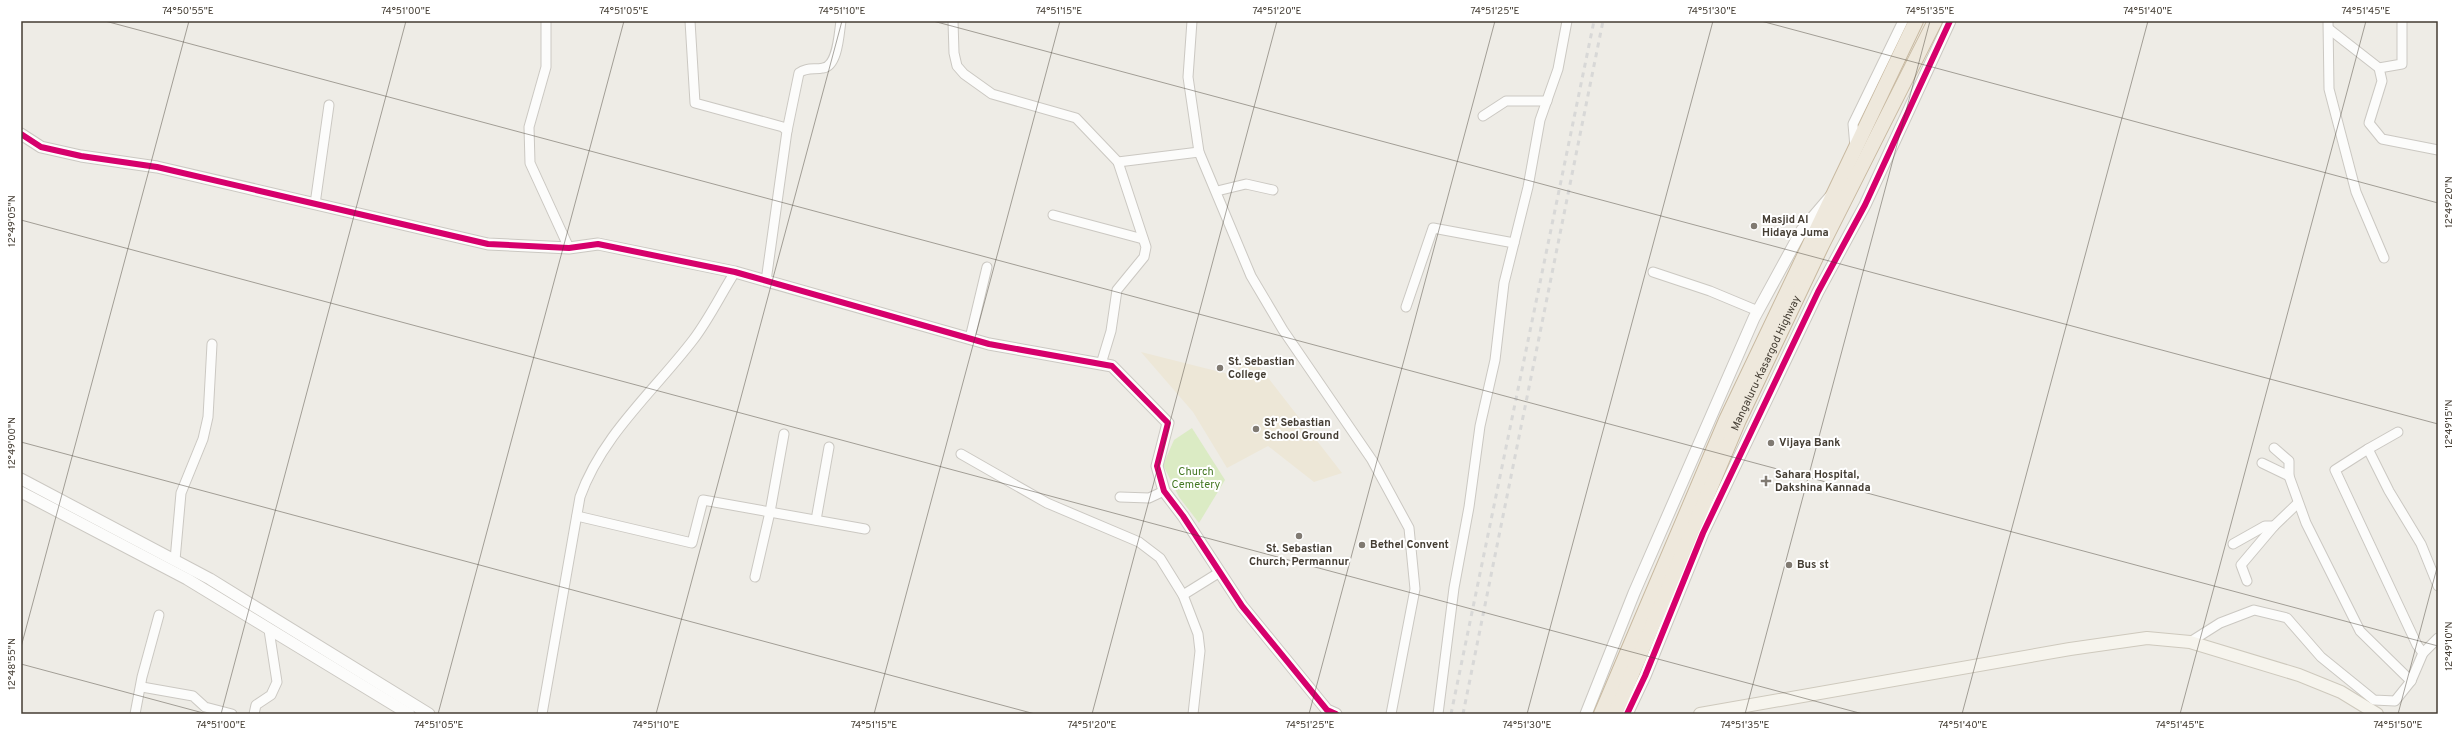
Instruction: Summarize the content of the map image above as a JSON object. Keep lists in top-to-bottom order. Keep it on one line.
{"streets":{"highway":["Mangaluru-Kasargod Highway"]},"parks":["Church Cemetery"],"places":{"other":["Masjid Al Hidaya Juma","St. Sebastian College","St' Sebastian School Ground","Vijaya Bank","St. Sebastian Church, Permannur","Bethel Convent","Bus st"],"health":["Sahara Hospital, Dakshina Kannada"]},"coordinates":["74°50'55\"E","74°51'00\"E","74°51'05\"E","74°51'10\"E","74°51'15\"E","74°51'20\"E","74°51'25\"E","74°51'30\"E","74°51'35\"E","74°51'40\"E","74°51'45\"E","12°49'20\"N","12°49'05\"N","12°49'15\"N","12°49'00\"N","12°49'10\"N","12°48'55\"N","74°51'50\"E"]}
